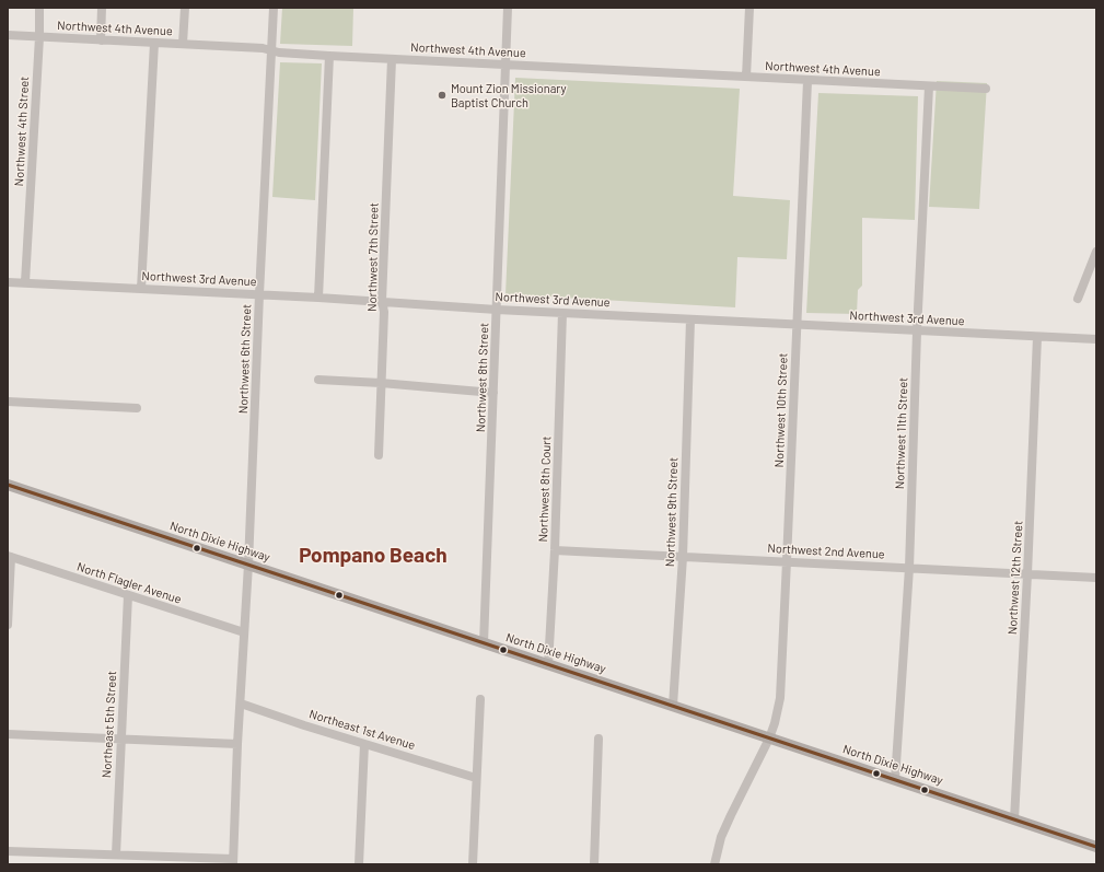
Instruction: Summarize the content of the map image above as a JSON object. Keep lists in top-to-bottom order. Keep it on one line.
{"streets":{"main road":["North Dixie Highway"],"street":["Northwest 4th Avenue","Northwest 4th Street","Northwest 7th Street","Northwest 3rd Avenue","Northwest 6th Street","Northwest 8th Street","Northwest 10th Street","Northwest 11th Street","Northwest 8th Court","Northwest 9th Street","Northwest 2nd Avenue","Northwest 12th Street","North Flagler Avenue","Northeast 5th Street","Northeast 1st Avenue"]},"crossings":[["Northwest 4th Avenue","Northwest 4th Street"],["Northwest 4th Avenue","Northwest 7th Street"],["Northwest 4th Avenue","Northwest 6th Street"],["Northwest 4th Avenue","Northwest 8th Street"],["Northwest 4th Avenue","Northwest 10th Street"],["Northwest 4th Avenue","Northwest 11th Street"],["Northwest 4th Street","Northwest 3rd Avenue"],["Northwest 7th Street","Northwest 3rd Avenue"],["Northwest 3rd Avenue","Northwest 6th Street"],["Northwest 3rd Avenue","Northwest 8th Street"],["Northwest 3rd Avenue","Northwest 10th Street"],["Northwest 3rd Avenue","Northwest 11th Street"],["Northwest 3rd Avenue","Northwest 8th Court"],["Northwest 3rd Avenue","Northwest 9th Street"],["Northwest 3rd Avenue","Northwest 12th Street"],["Northwest 6th Street","North Dixie Highway"],["Northwest 6th Street","North Flagler Avenue"],["Northwest 6th Street","Northeast 1st Avenue"],["Northwest 8th Street","North Dixie Highway"],["Northwest 10th Street","North Dixie Highway"],["Northwest 10th Street","Northwest 2nd Avenue"],["Northwest 11th Street","North Dixie Highway"],["Northwest 11th Street","Northwest 2nd Avenue"],["Northwest 8th Court","North Dixie Highway"],["Northwest 8th Court","Northwest 2nd Avenue"],["Northwest 9th Street","North Dixie Highway"],["Northwest 9th Street","Northwest 2nd Avenue"],["North Dixie Highway","Northwest 12th Street"],["Northwest 2nd Avenue","Northwest 12th Street"],["North Flagler Avenue","Northeast 5th Street"]],"districts":["Pompano Beach"],"places":["Mount Zion Missionary Baptist Church"]}
